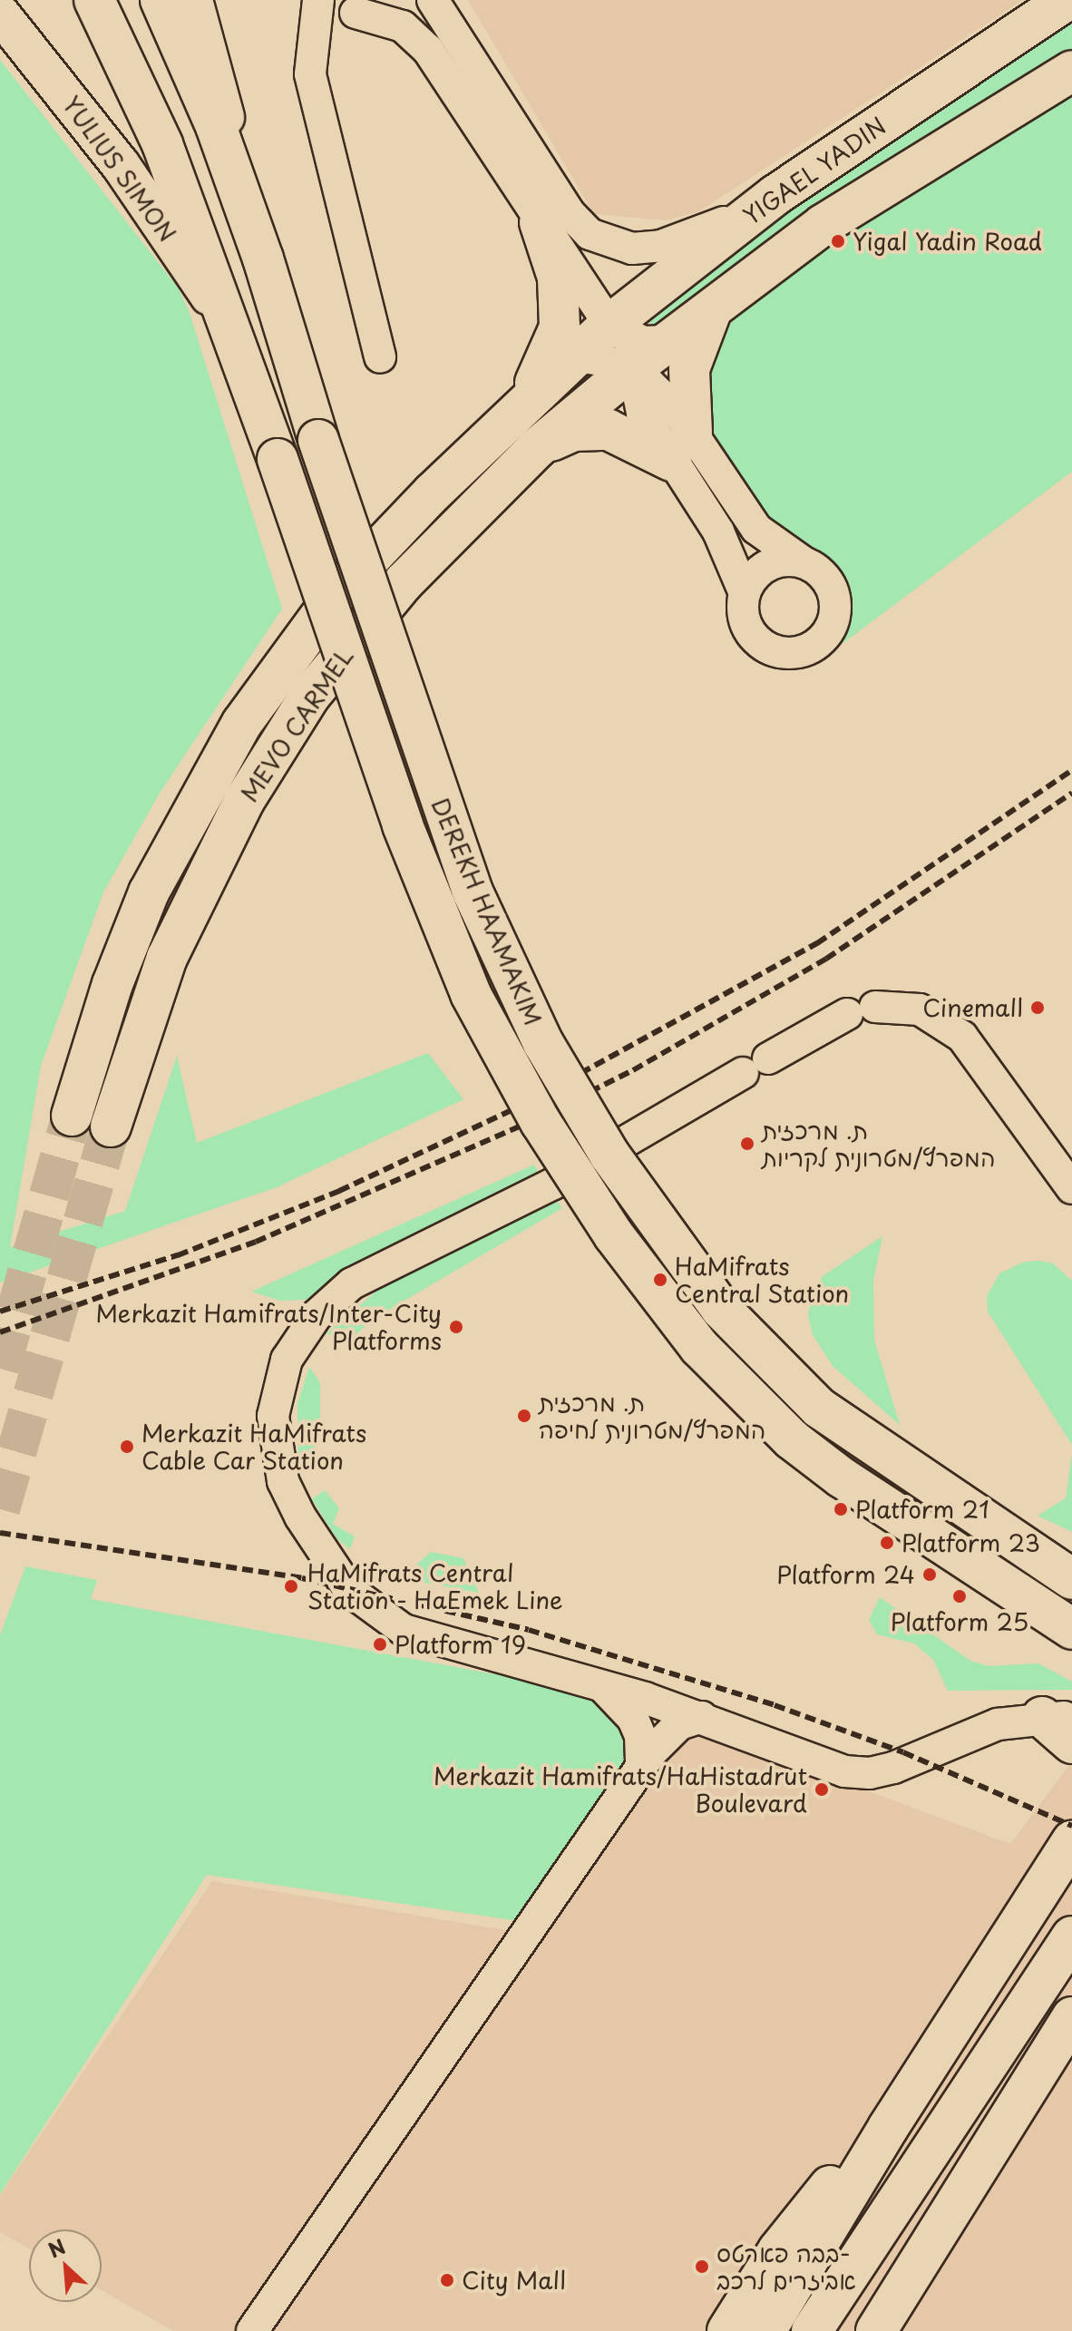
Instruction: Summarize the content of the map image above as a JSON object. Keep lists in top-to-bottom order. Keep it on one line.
{"streets":{"highway":["YIGAEL YADIN","MEVO CARMEL","DEREKH HAAMAKIM"],"main road":["YULIUS SIMON"]},"crossings":[["YULIUS SIMON","DEREKH HAAMAKIM"],["YIGAEL YADIN","MEVO CARMEL"]],"places":["Yigal Yadin Road","Cinemall","ת. מרכזית המפרץ/מטרונית לקריות","HaMifrats Central Station","Merkazit Hamifrats/Inter-City Platforms","ת. מרכזית המפרץ/מטרונית לחיפה","Merkazit HaMifrats Cable Car Station","Platform 21","Platform 23","Platform 24","HaMifrats Central Station - HaEmek Line","Platform 25","Platform 19","Merkazit Hamifrats/HaHistadrut Boulevard","בבה פארטס- אביזרים לרכב","City Mall"],"north":"top left"}
